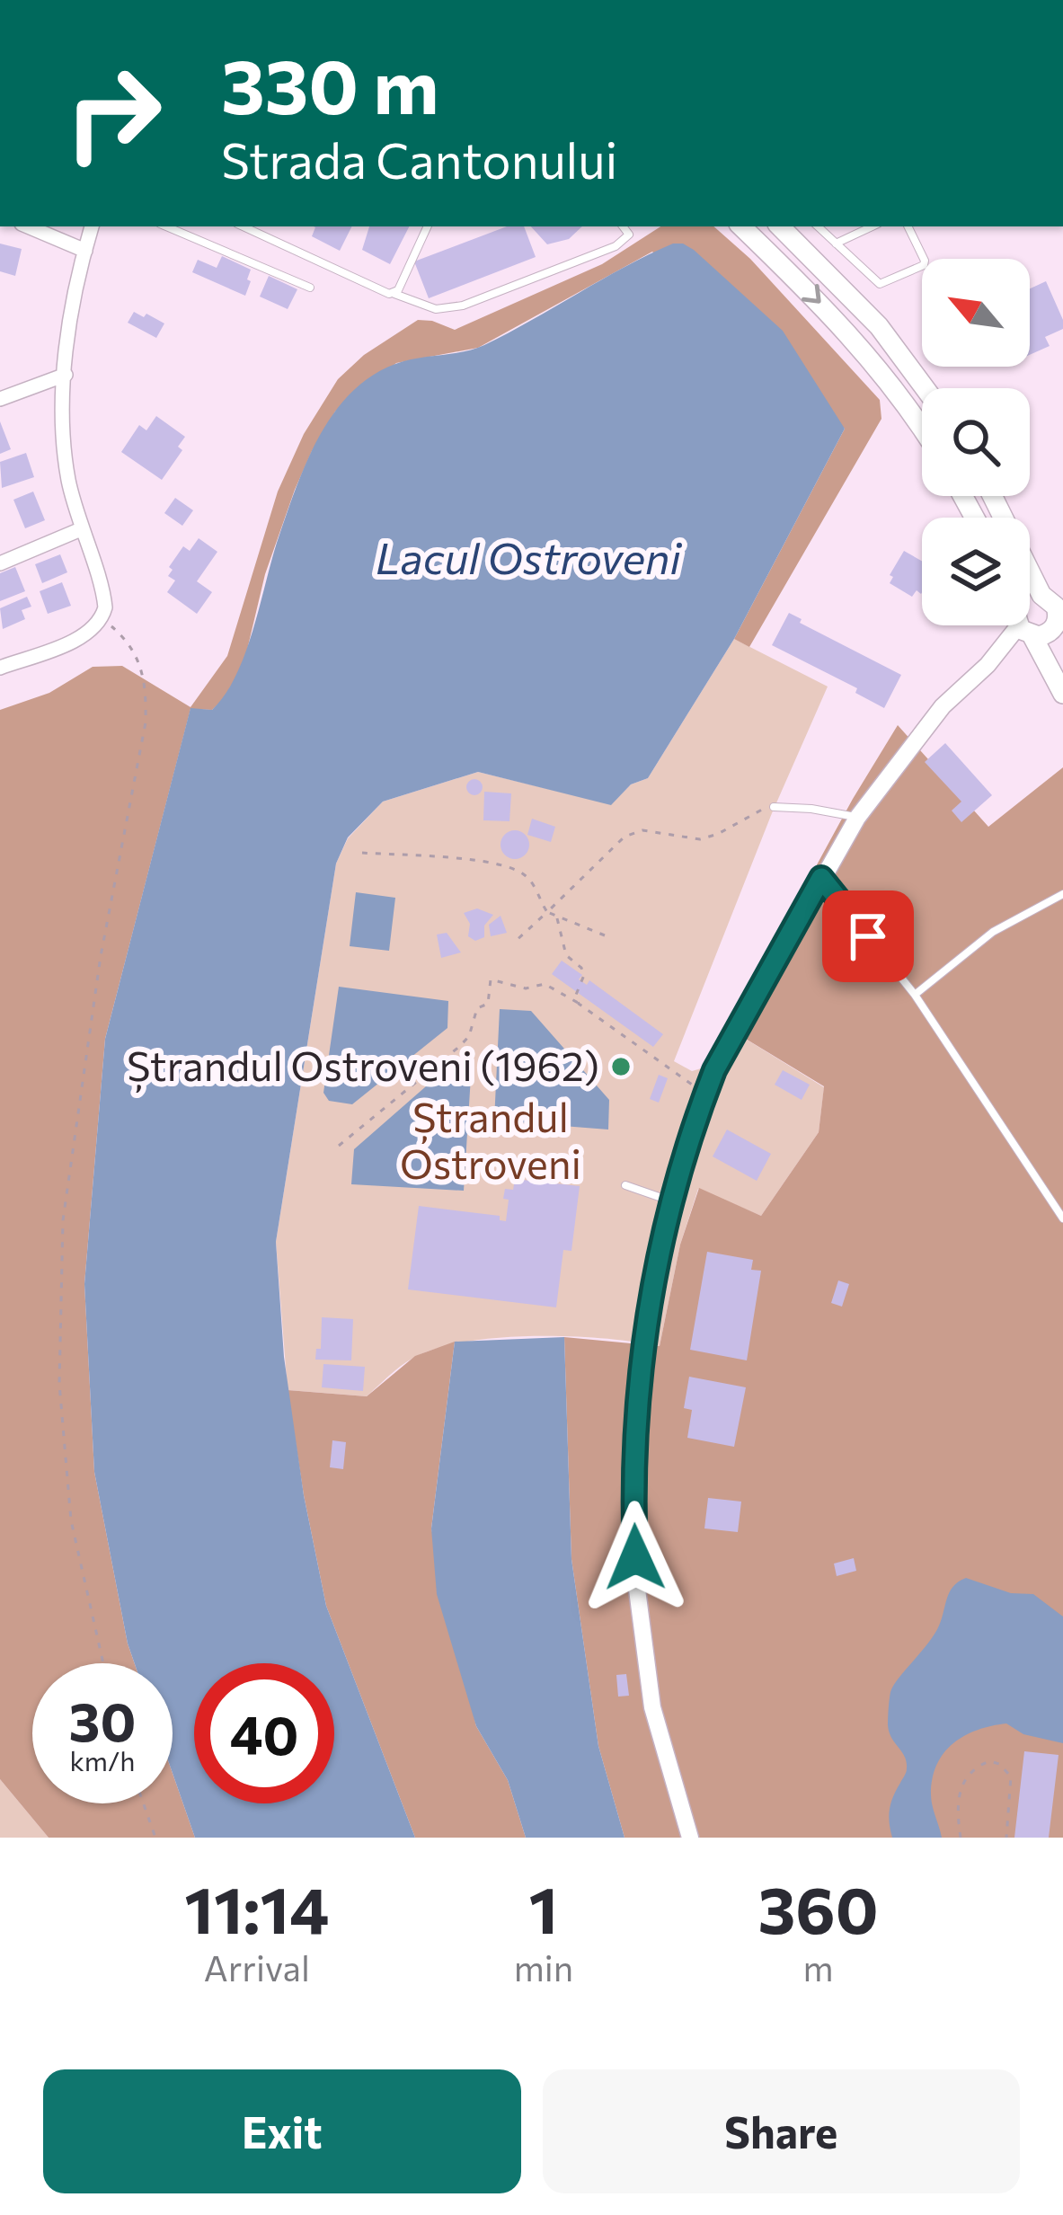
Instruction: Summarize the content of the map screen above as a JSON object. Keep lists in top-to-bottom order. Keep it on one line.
{"water":["Lacul Ostroveni"],"parks":["Ștrandul Ostroveni"],"places":["Ștrandul Ostroveni (1962)"],"north":"top left","page":{"turn":["330 m","Strada Cantonului"],"speed":"30 km/h","limit":"40","eta":["11:14","Arrival","1","min","360","m"],"buttons":["Exit","Share"]}}
